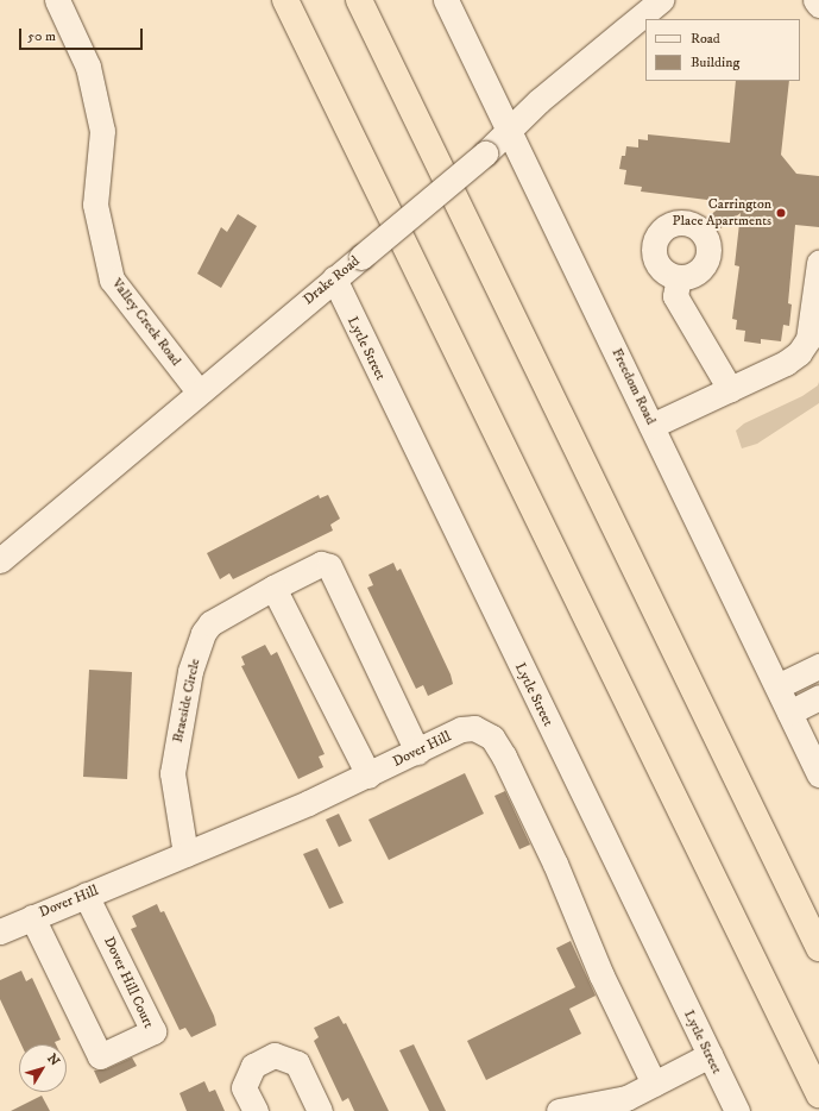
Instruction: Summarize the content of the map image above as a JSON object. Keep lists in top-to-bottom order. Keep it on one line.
{"streets":{"street":["Drake Road","Valley Creek Road","Lytle Street","Freedom Road","Braeside Circle","Dover Hill","Dover Hill Court"]},"crossings":[["Drake Road","Valley Creek Road"],["Drake Road","Lytle Street"],["Drake Road","Freedom Road"],["Braeside Circle","Dover Hill"],["Dover Hill","Dover Hill Court"]],"places":["Carrington Place Apartments"],"legend":["Road","Building"],"scale_bar":"50 m","north":"top right"}
